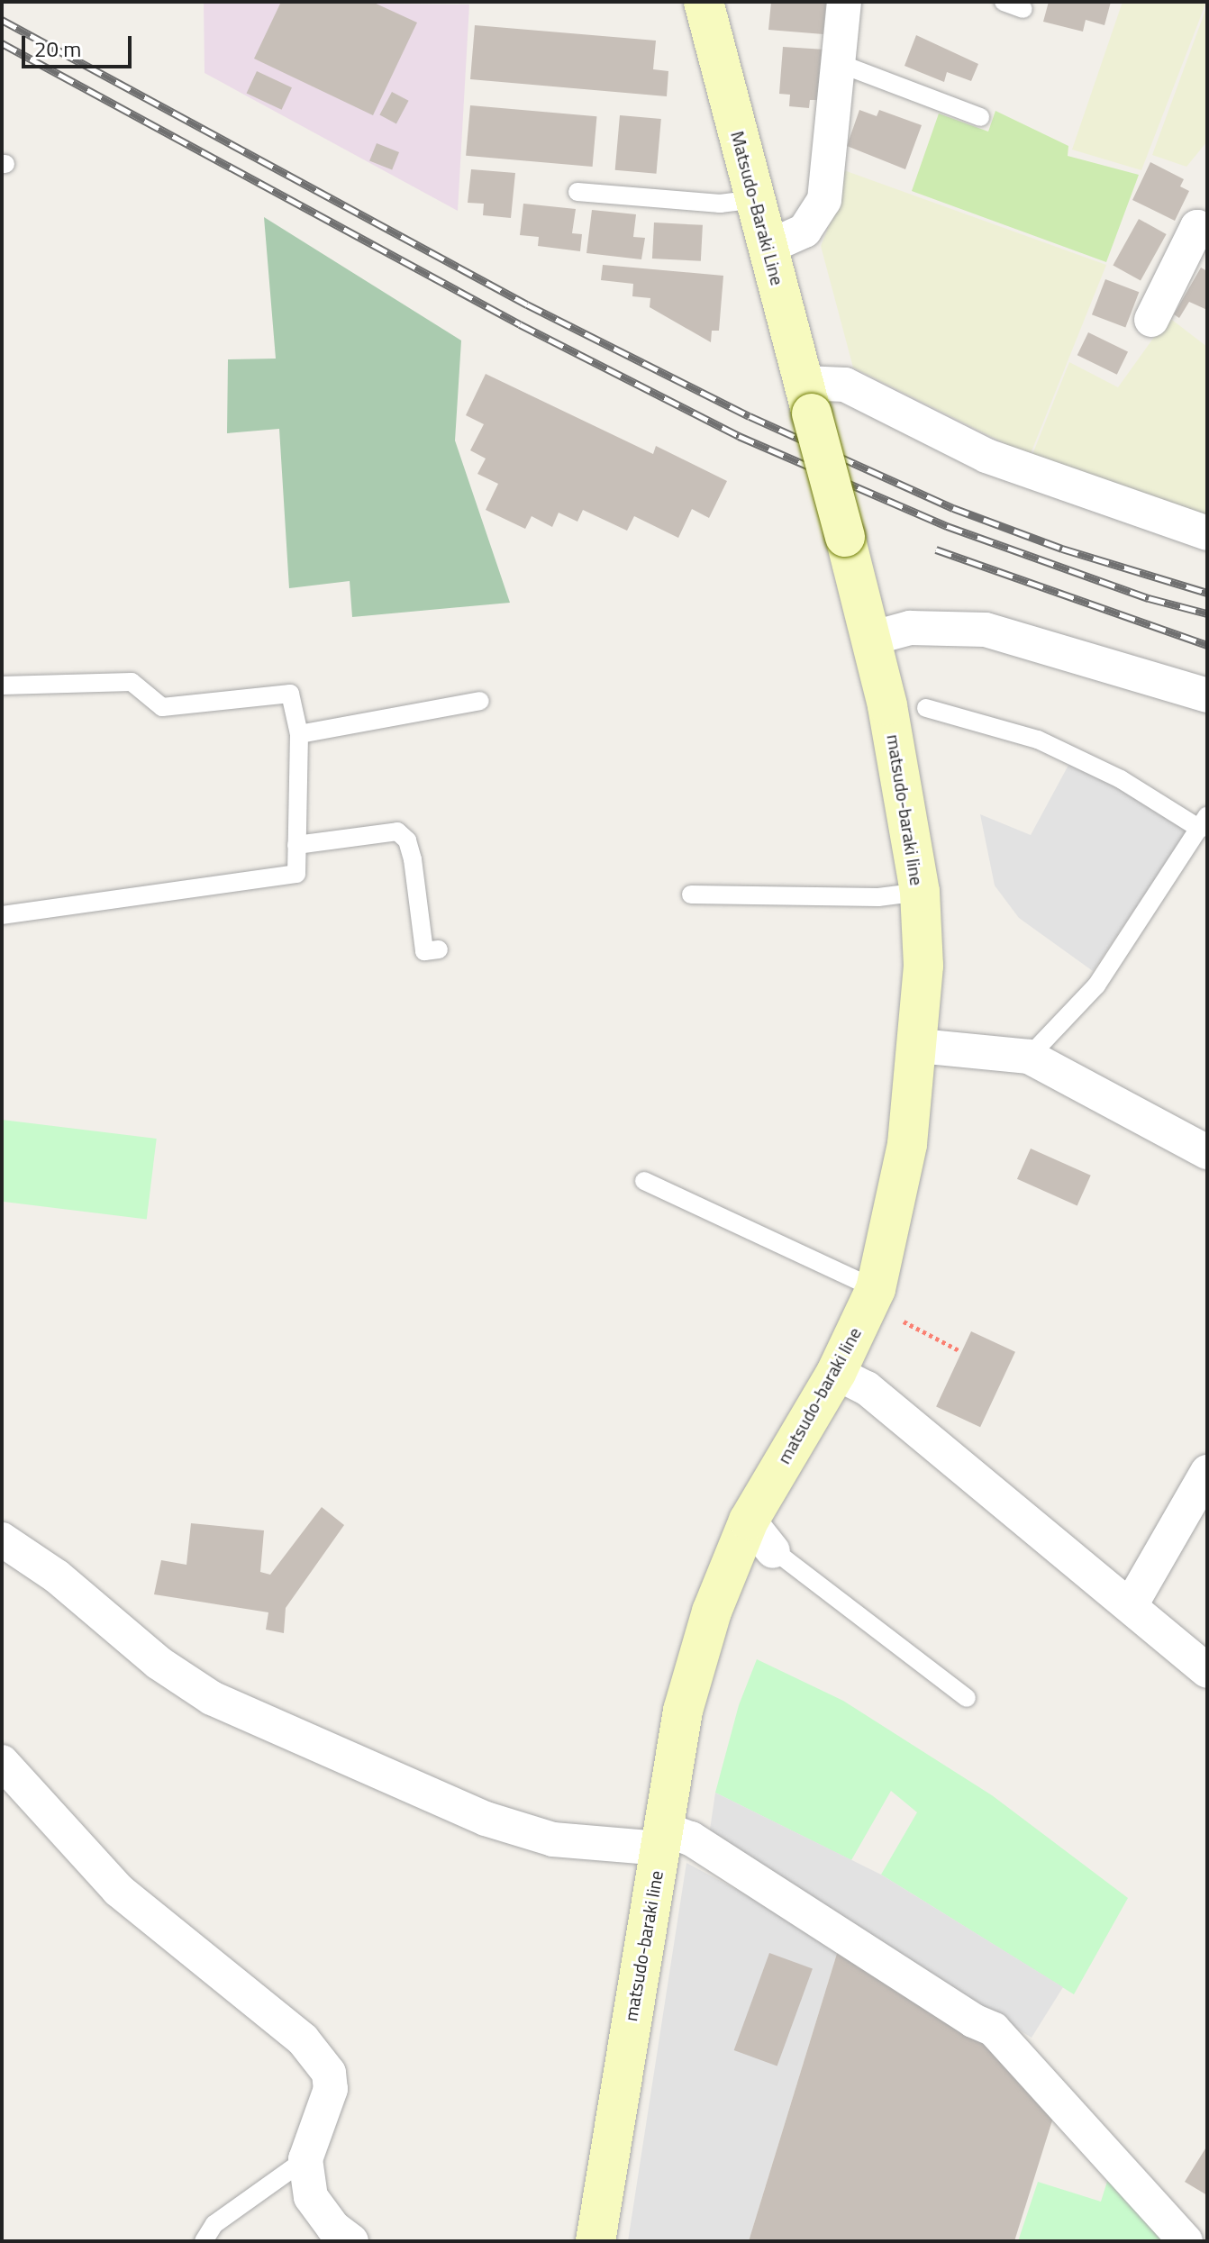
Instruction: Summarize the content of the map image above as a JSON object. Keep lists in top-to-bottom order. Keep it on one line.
{"streets":{"main road":["Matsudo-Baraki Line","matsudo-baraki line"]},"crossings":[["Matsudo-Baraki Line","matsudo-baraki line"]],"scale_bar":"20 m"}
